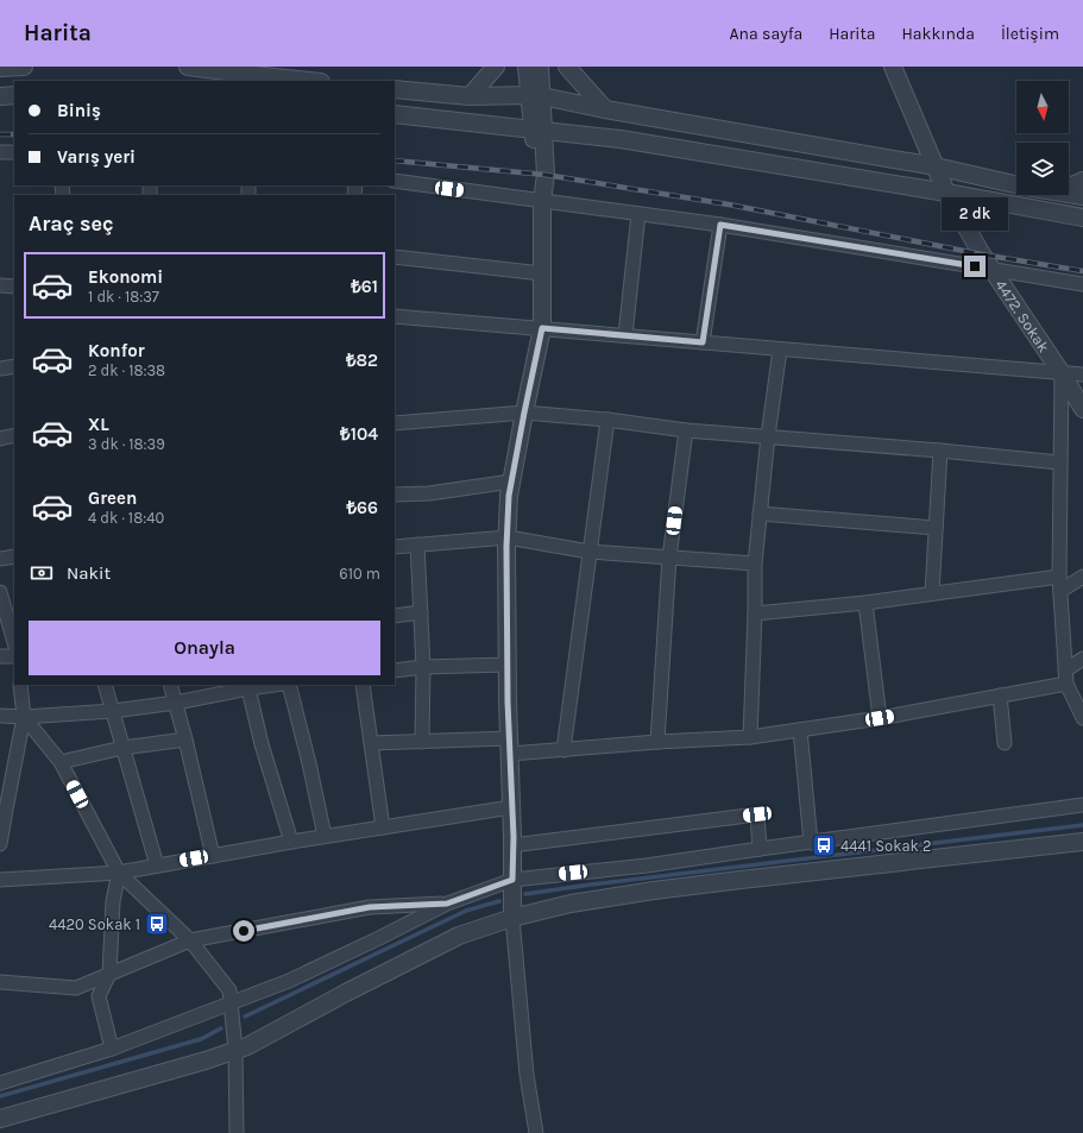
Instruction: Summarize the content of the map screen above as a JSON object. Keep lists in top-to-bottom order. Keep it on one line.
{"streets":{"street":["4472. Sokak"]},"places":{"bus stop":["4441 Sokak 2","4420 Sokak 1"]},"north":"bottom","page":{"header":"Harita","nav":["Ana sayfa","Harita","Hakkında","İletişim"],"banner":["Biniş","Varış yeri"],"heading":"Araç seç","bubble":"2 dk","list":[{"name":"Ekonomi","note":"1 dk · 18:37","value":"₺61"},{"name":"Konfor","note":"2 dk · 18:38","value":"₺82"},{"name":"XL","note":"3 dk · 18:39","value":"₺104"},{"name":"Green","note":"4 dk · 18:40","value":"₺66"}],"pay":["Nakit","610 m"],"buttons":"Onayla"}}
